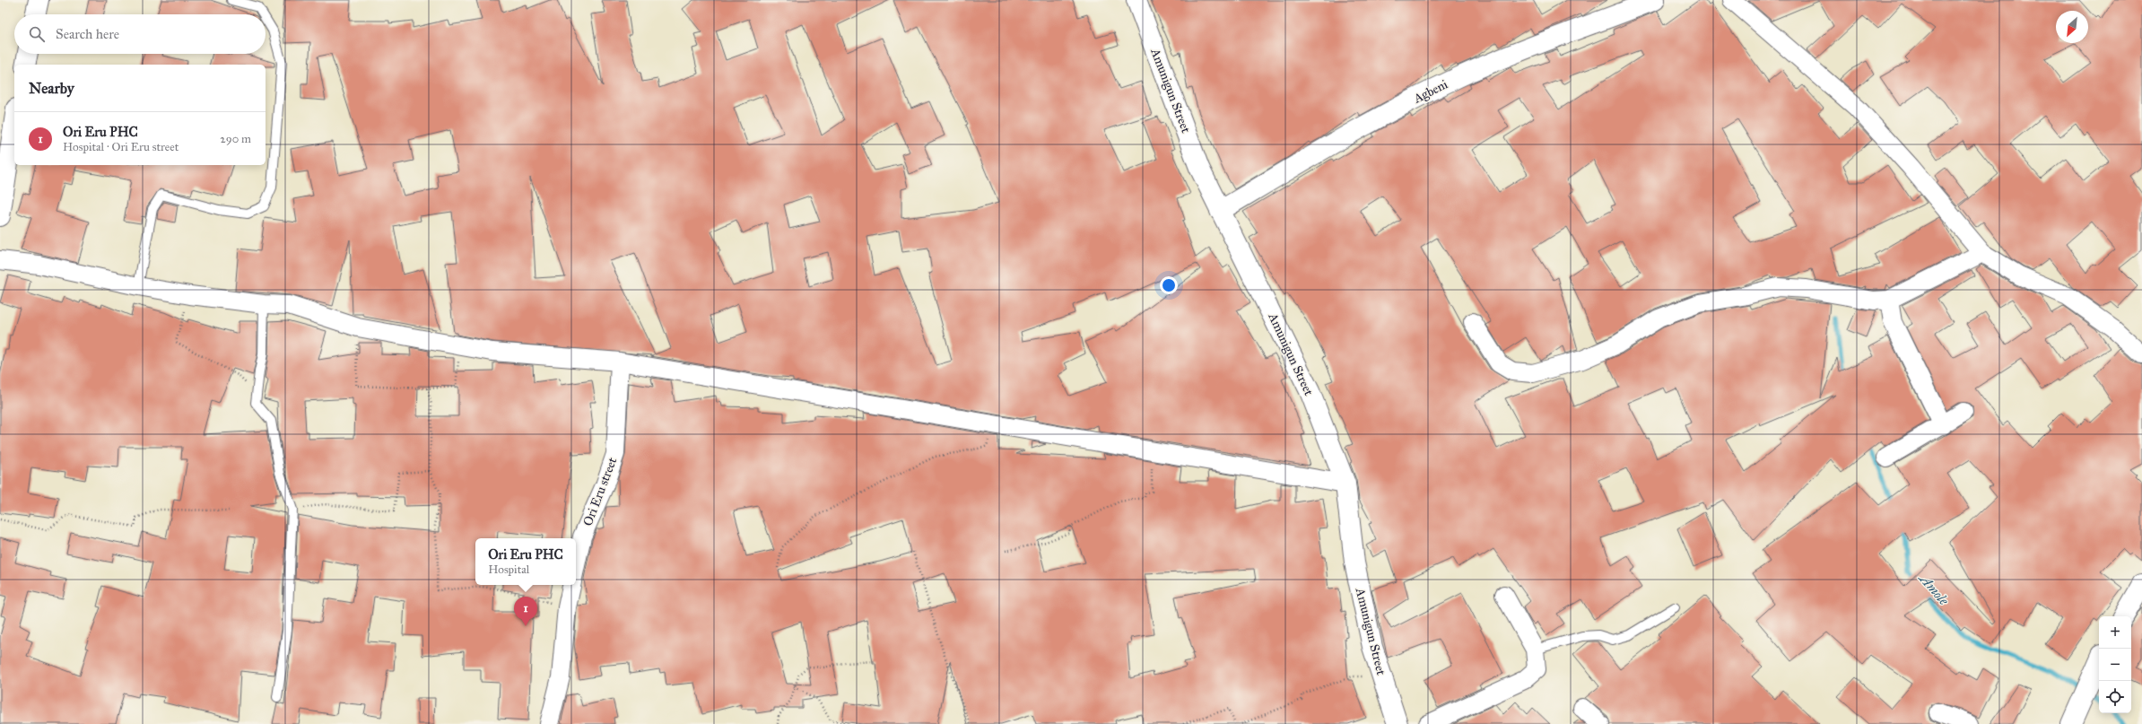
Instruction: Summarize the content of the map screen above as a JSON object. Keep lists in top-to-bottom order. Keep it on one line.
{"streets":{"main road":["Amunigun Street","Agbeni"],"street":["Ori Eru street"]},"crossings":[["Amunigun Street","Agbeni"]],"water":["Amole"],"north":"bottom left","page":{"search":"Search here","heading":"Nearby","list":[{"mark":"1","name":"Ori Eru PHC","note":"Hospital · Ori Eru street","value":"290 m"}],"popup":["Ori Eru PHC","Hospital"],"pins":"1","map_buttons":["+","−"]}}
